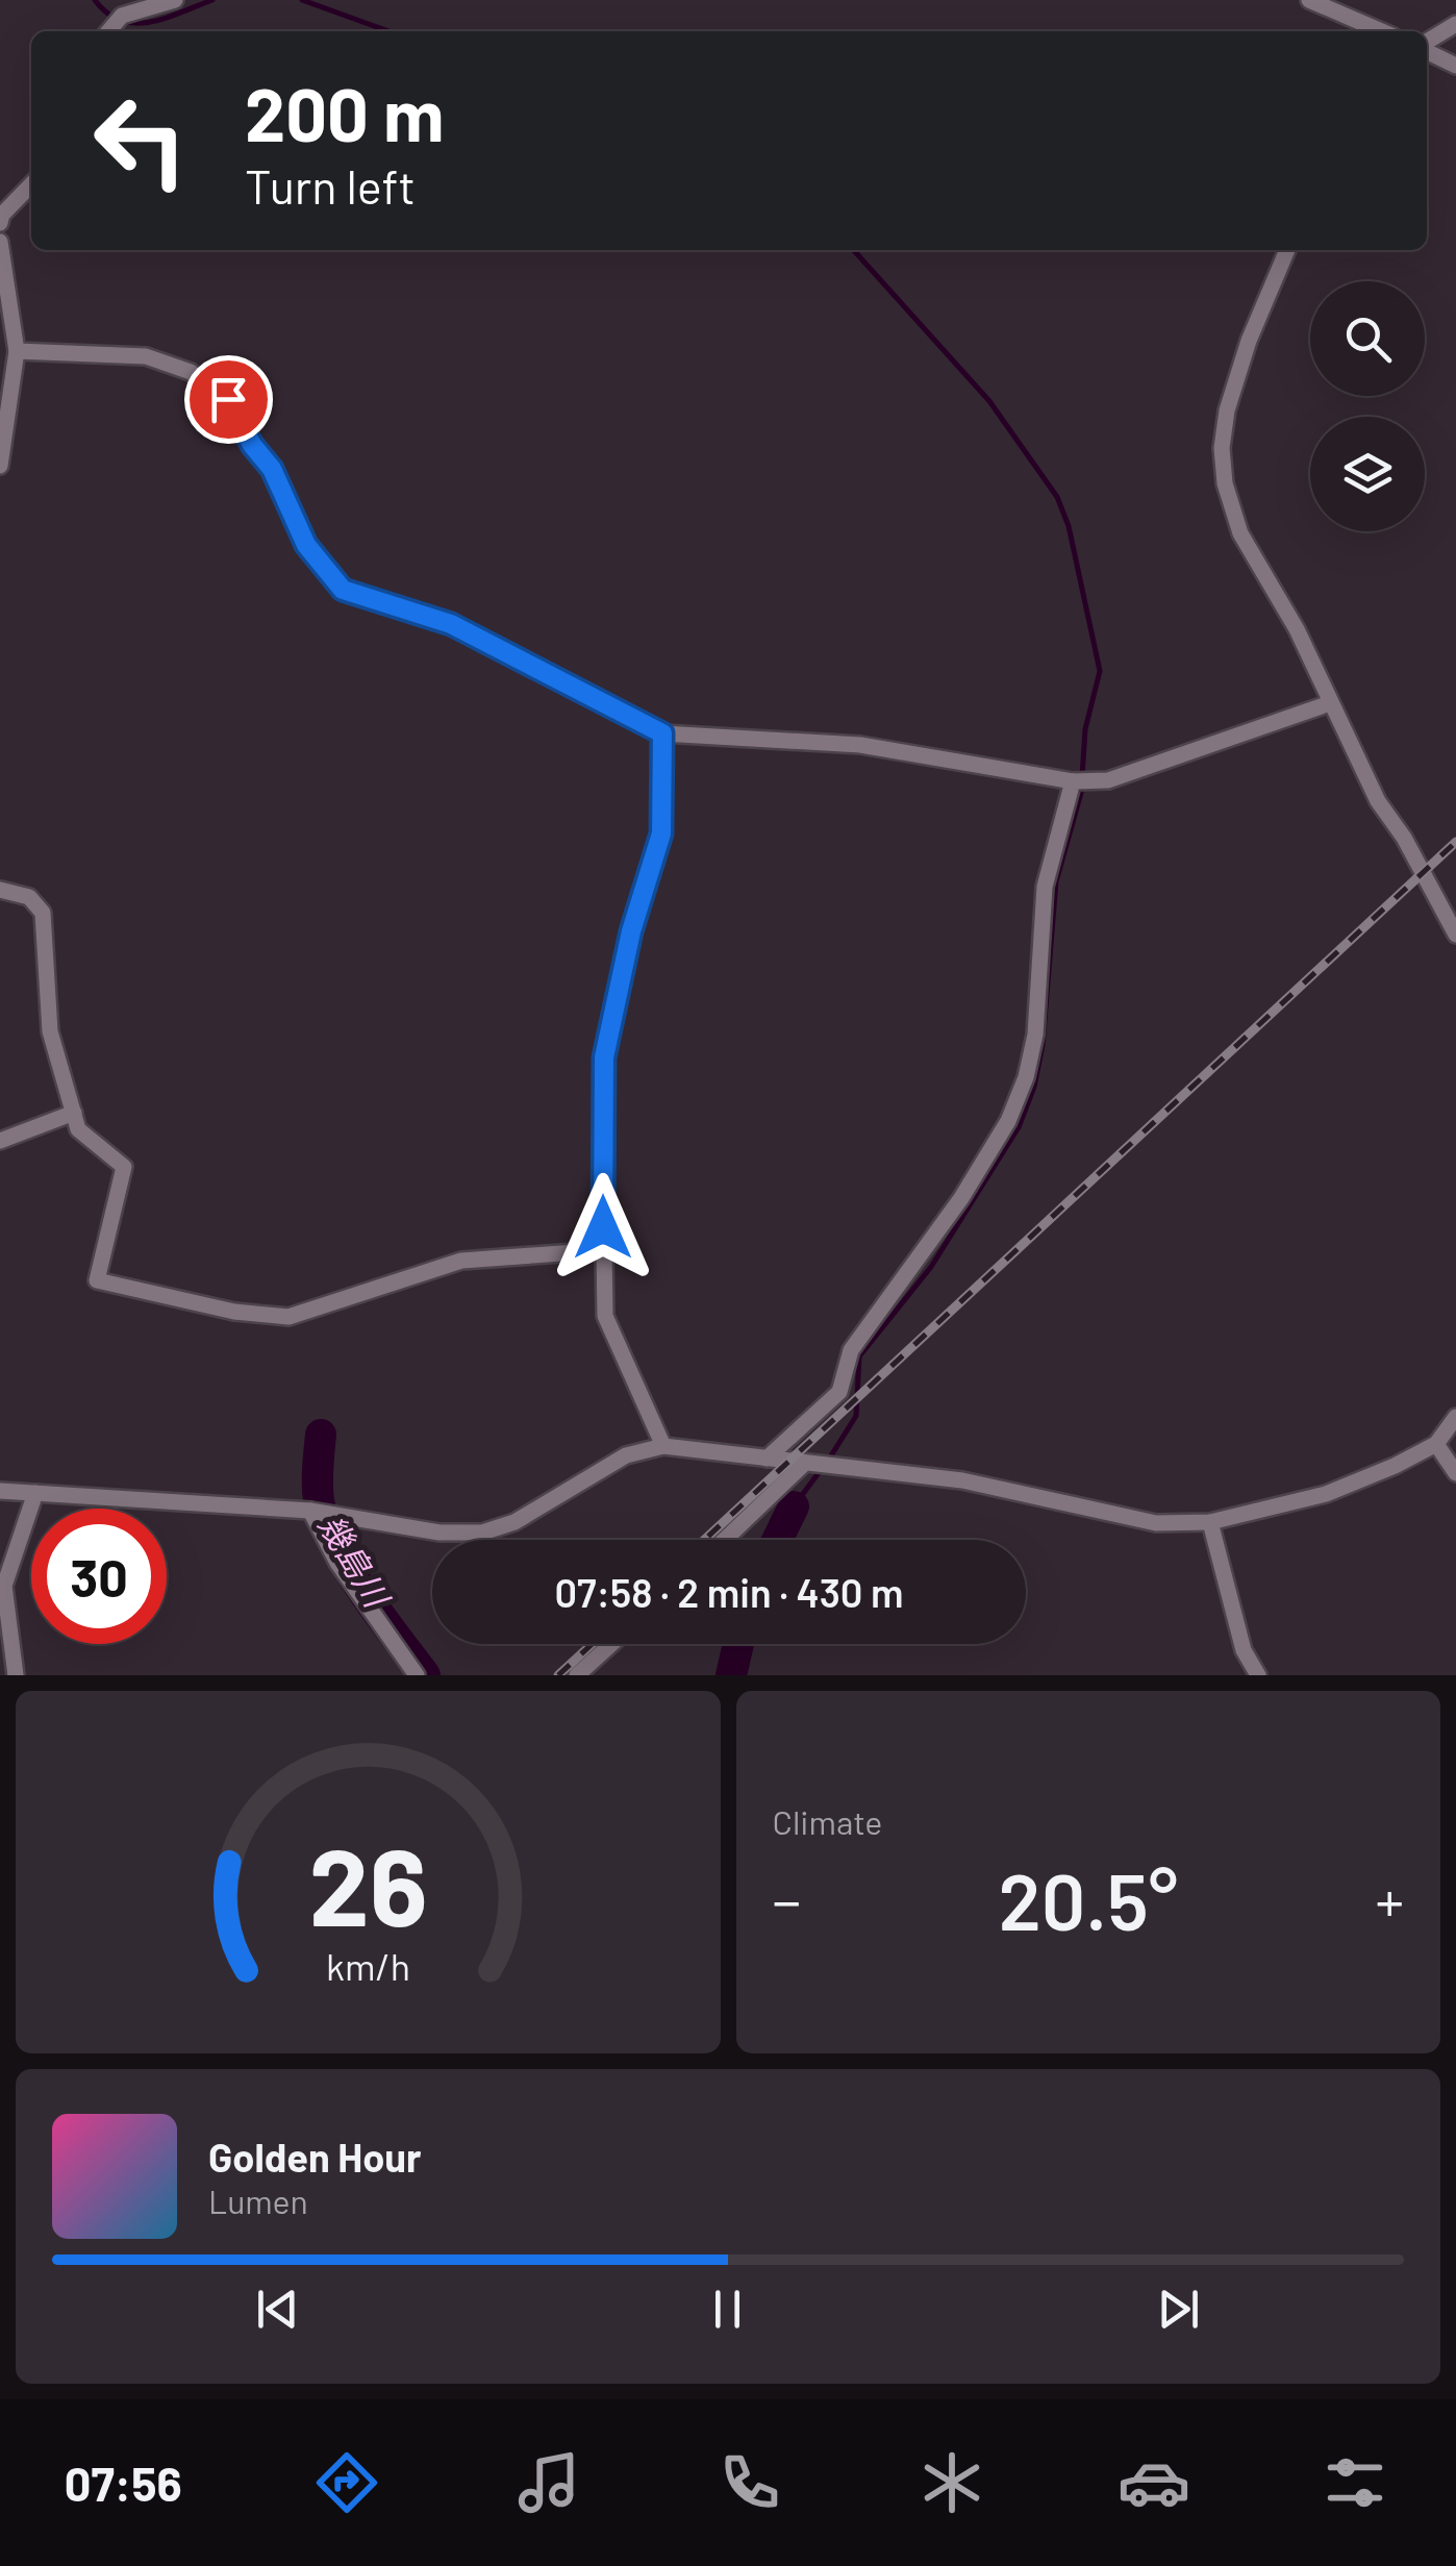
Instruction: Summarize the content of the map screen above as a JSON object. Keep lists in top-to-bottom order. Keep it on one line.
{"water":["幾島川"],"page":{"turn":["200 m","Turn left"],"limit":"30","trip":"07:58 · 2 min · 430 m","tile":"Climate","heat":["−","20.5°","+"],"song":["Golden Hour","Lumen"],"tabs":"07:56","gauge":["26","km/h"]}}
